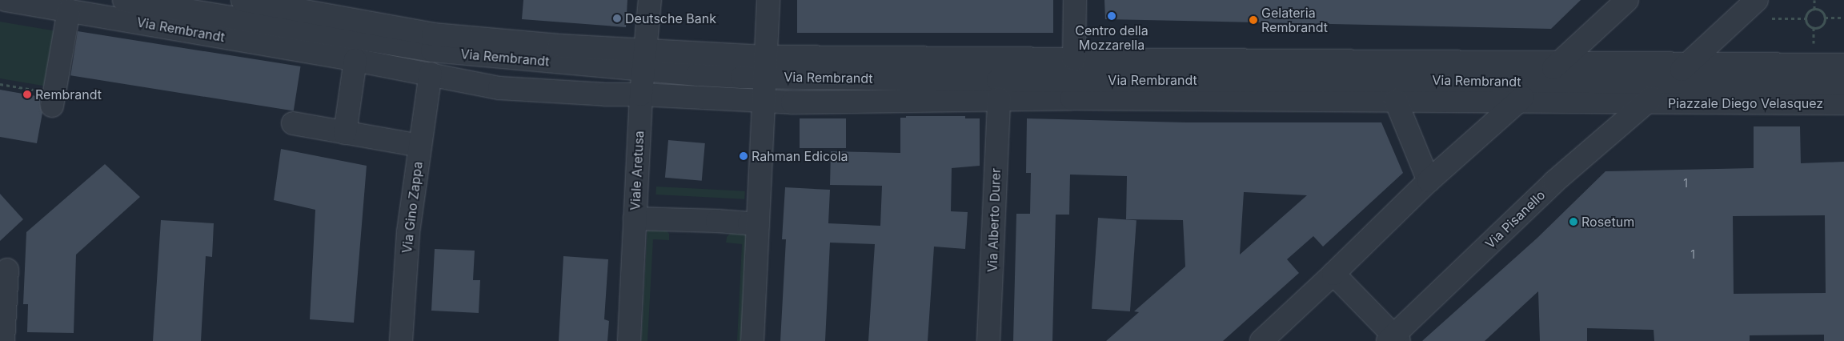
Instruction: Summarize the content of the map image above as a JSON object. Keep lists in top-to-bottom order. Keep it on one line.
{"streets":{"street":["Via Rembrandt","Piazzale Diego Velasquez","Viale Aretusa","Via Gino Zappa","Via Pisanello","Via Alberto Durer"]},"crossings":[["Via Rembrandt","Piazzale Diego Velasquez"],["Via Rembrandt","Viale Aretusa"],["Via Rembrandt","Via Gino Zappa"],["Via Rembrandt","Via Alberto Durer"],["Piazzale Diego Velasquez","Via Pisanello"]],"places":["Centro della Mozzarella","Deutsche Bank","Gelateria Rembrandt","Rembrandt","Rahman Edicola","Rosetum"],"house_numbers":["1","1"]}
